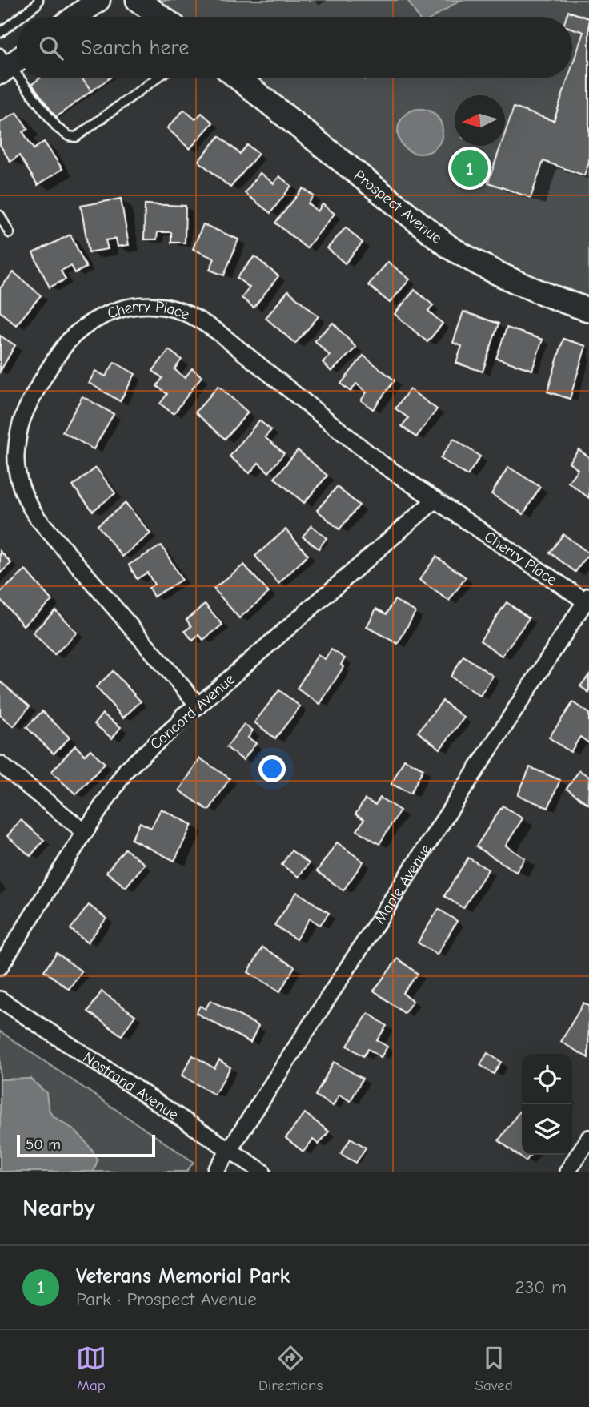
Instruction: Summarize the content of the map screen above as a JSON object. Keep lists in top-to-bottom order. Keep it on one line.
{"streets":{"street":["Prospect Avenue","Cherry Place","Concord Avenue","Maple Avenue","Nostrand Avenue"]},"crossings":[["Cherry Place","Concord Avenue"],["Cherry Place","Maple Avenue"],["Maple Avenue","Nostrand Avenue"]],"scale_bar":"50 m","north":"left","page":{"search":"Search here","pins":"1","scale":"50 m","heading":"Nearby","list":[{"mark":"1","name":"Veterans Memorial Park","note":"Park · Prospect Avenue","value":"230 m"}],"nav":["Map","Directions","Saved"]}}
